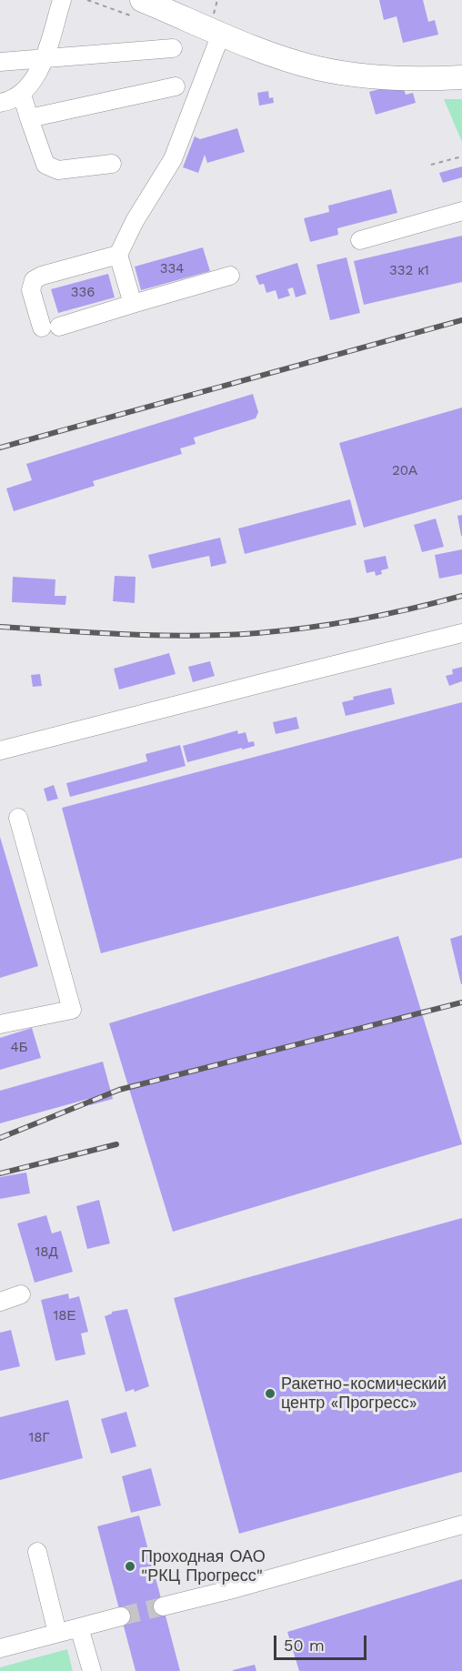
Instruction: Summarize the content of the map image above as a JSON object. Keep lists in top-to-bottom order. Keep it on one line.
{"places":["Ракетно-космический центр «Прогресс»","Проходная ОАО \"РКЦ Прогресс\""],"house_numbers":["334","332 к1","336","20А","4Б","18Д","18Е","18Г"],"scale_bar":"50 m"}
